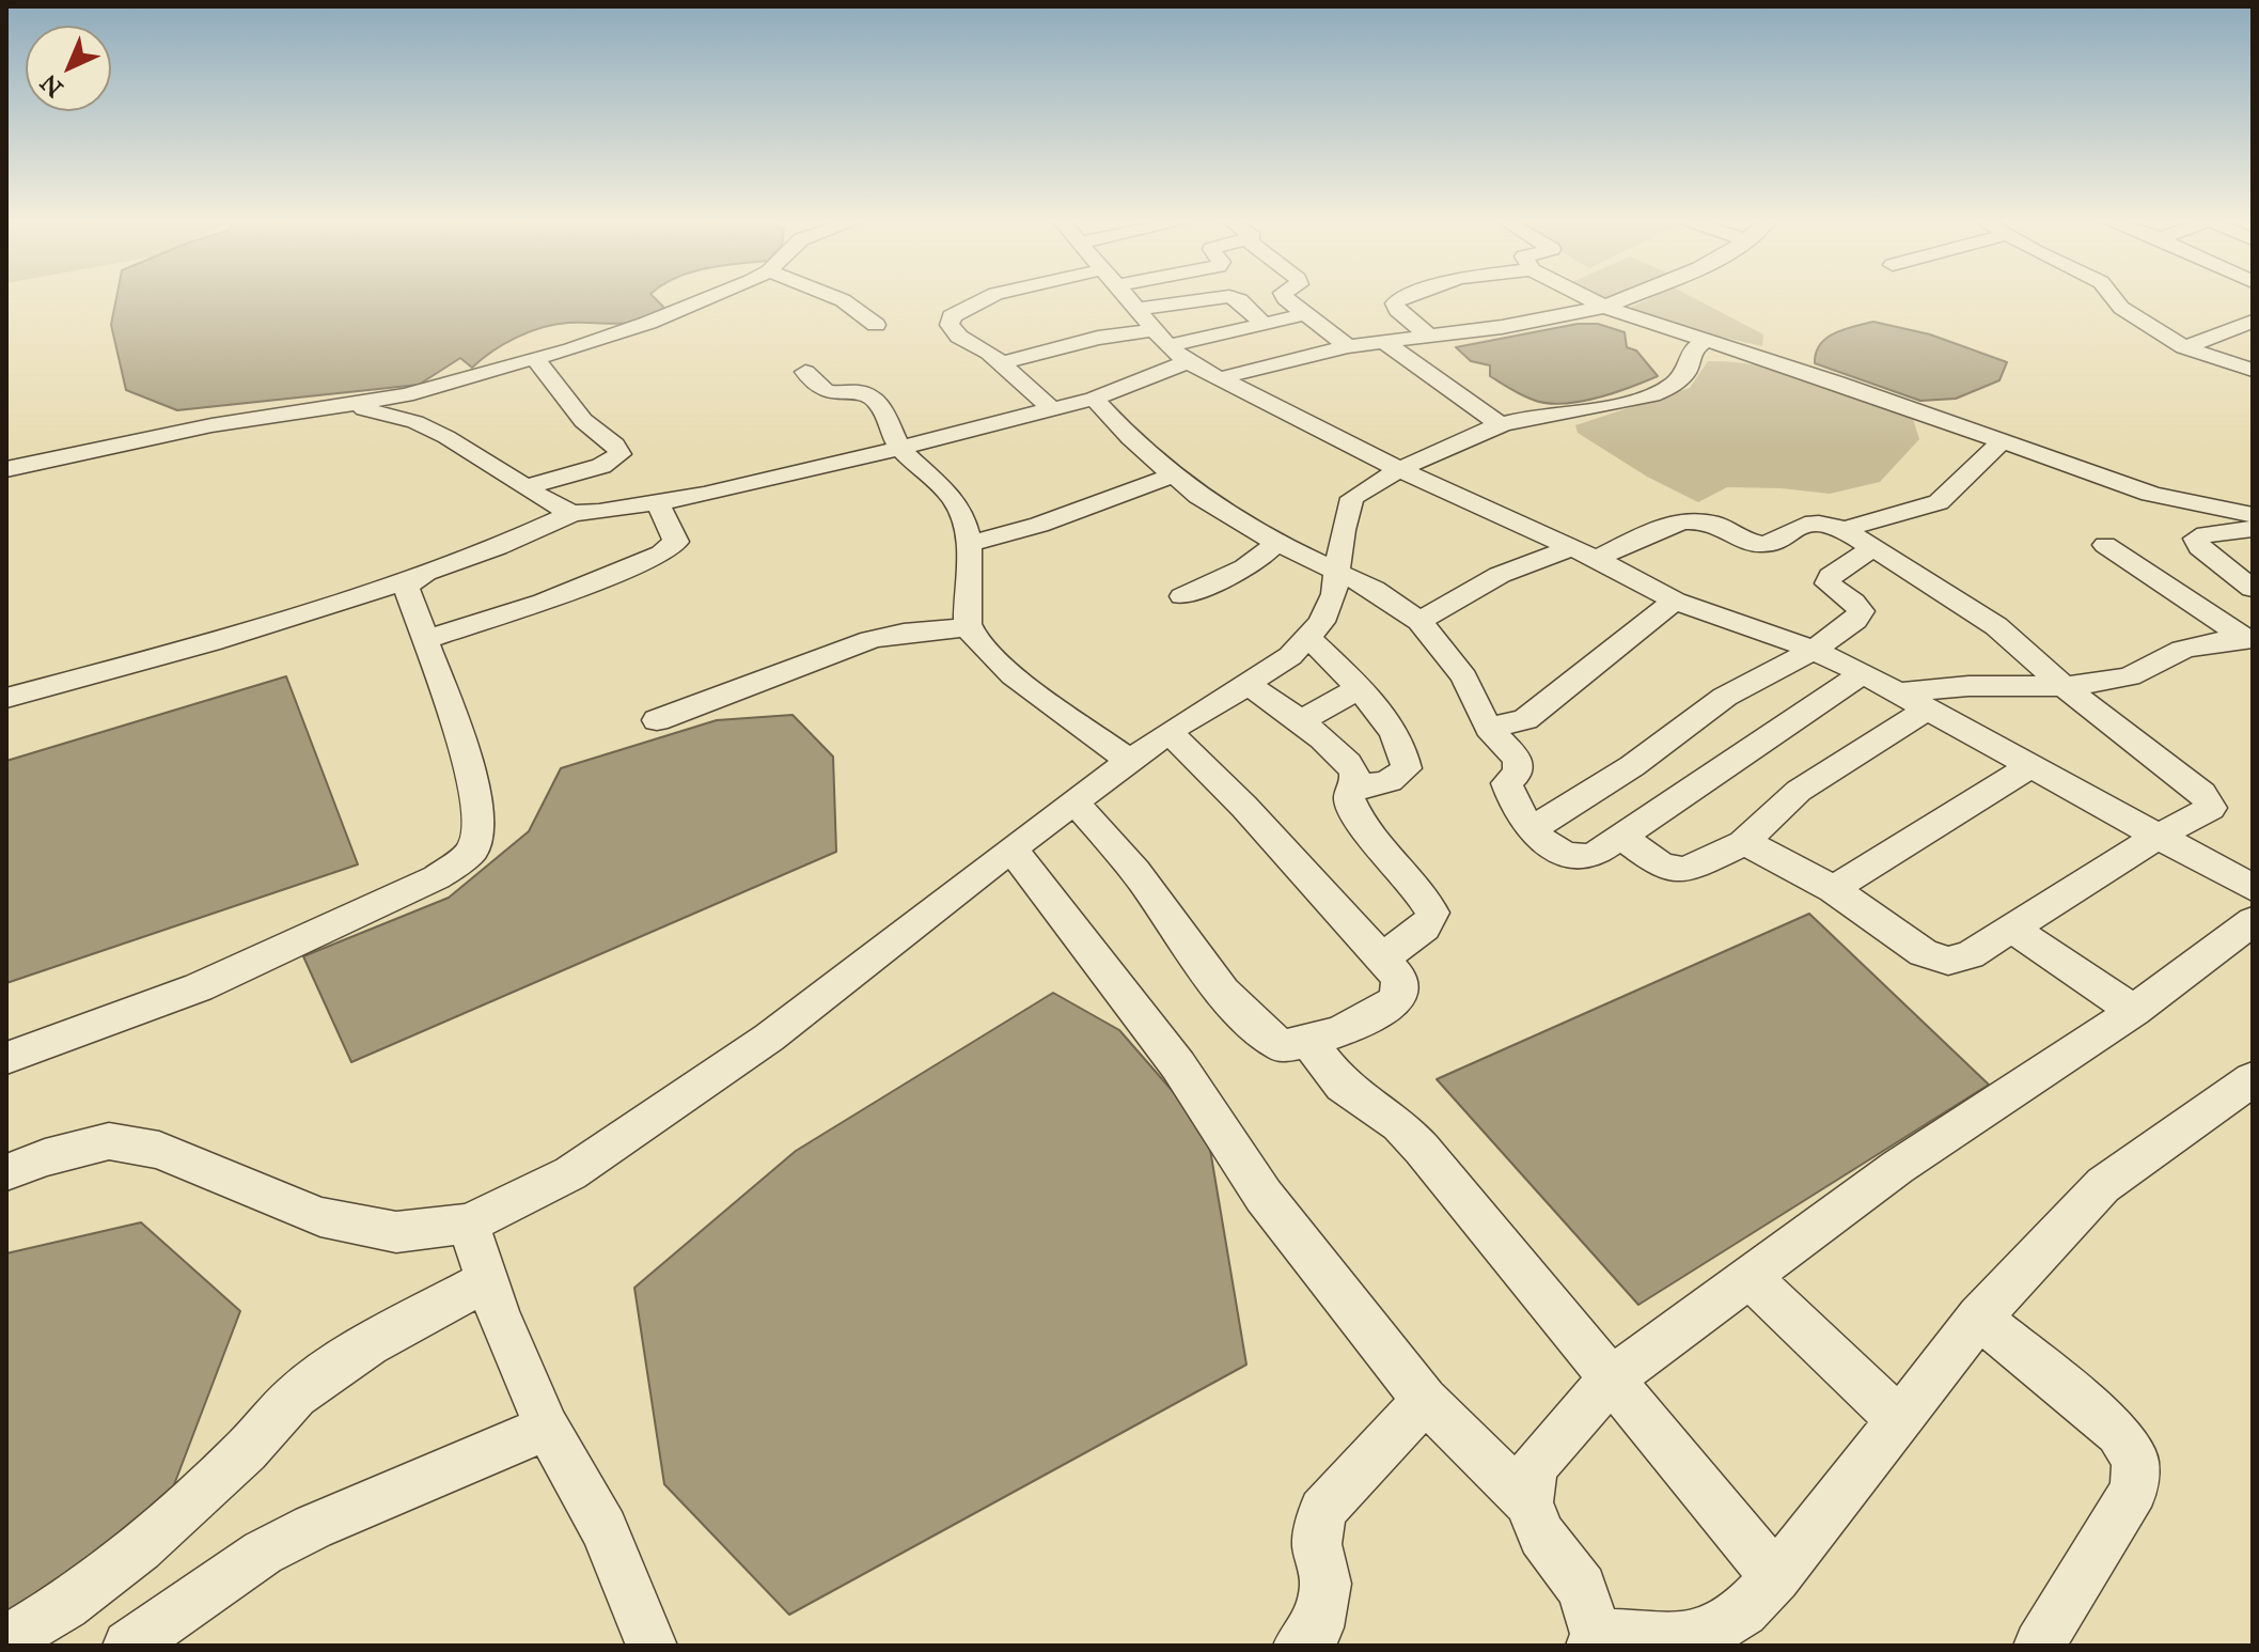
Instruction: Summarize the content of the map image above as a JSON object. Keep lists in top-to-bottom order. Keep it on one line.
{"north":"bottom left"}
